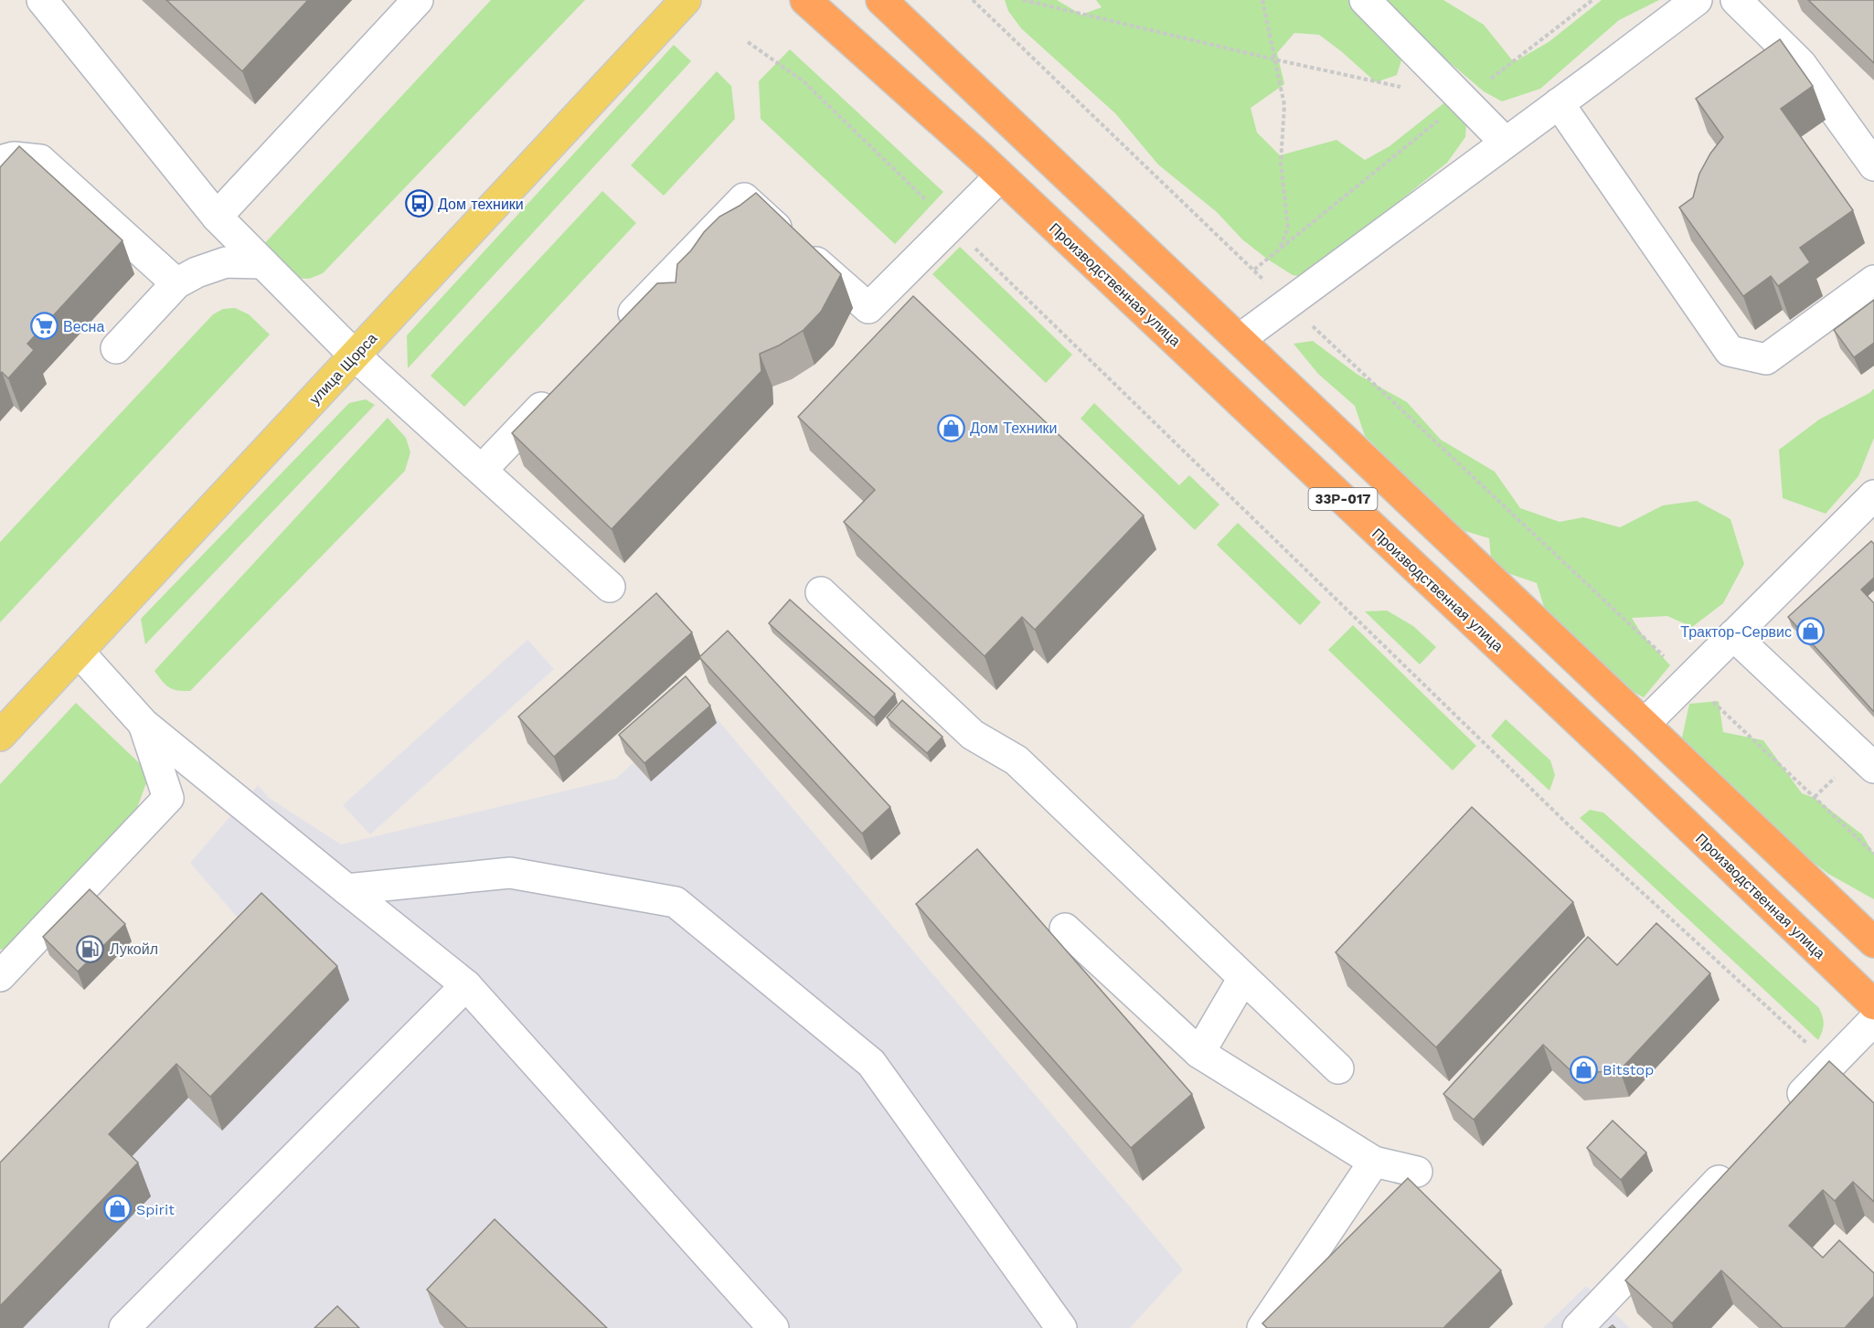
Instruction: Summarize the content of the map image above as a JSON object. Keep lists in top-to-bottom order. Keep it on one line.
{"streets":{"highway":["Производственная улица","33Р-017"],"main road":["улица Щорса"]},"places":{"bus stop":["Дом техники"],"supermarket":["Весна"],"shop":["Дом Техники","Трактор-Сервис","Bitstop","Spirit"],"fuel station":["Лукойл"]}}
